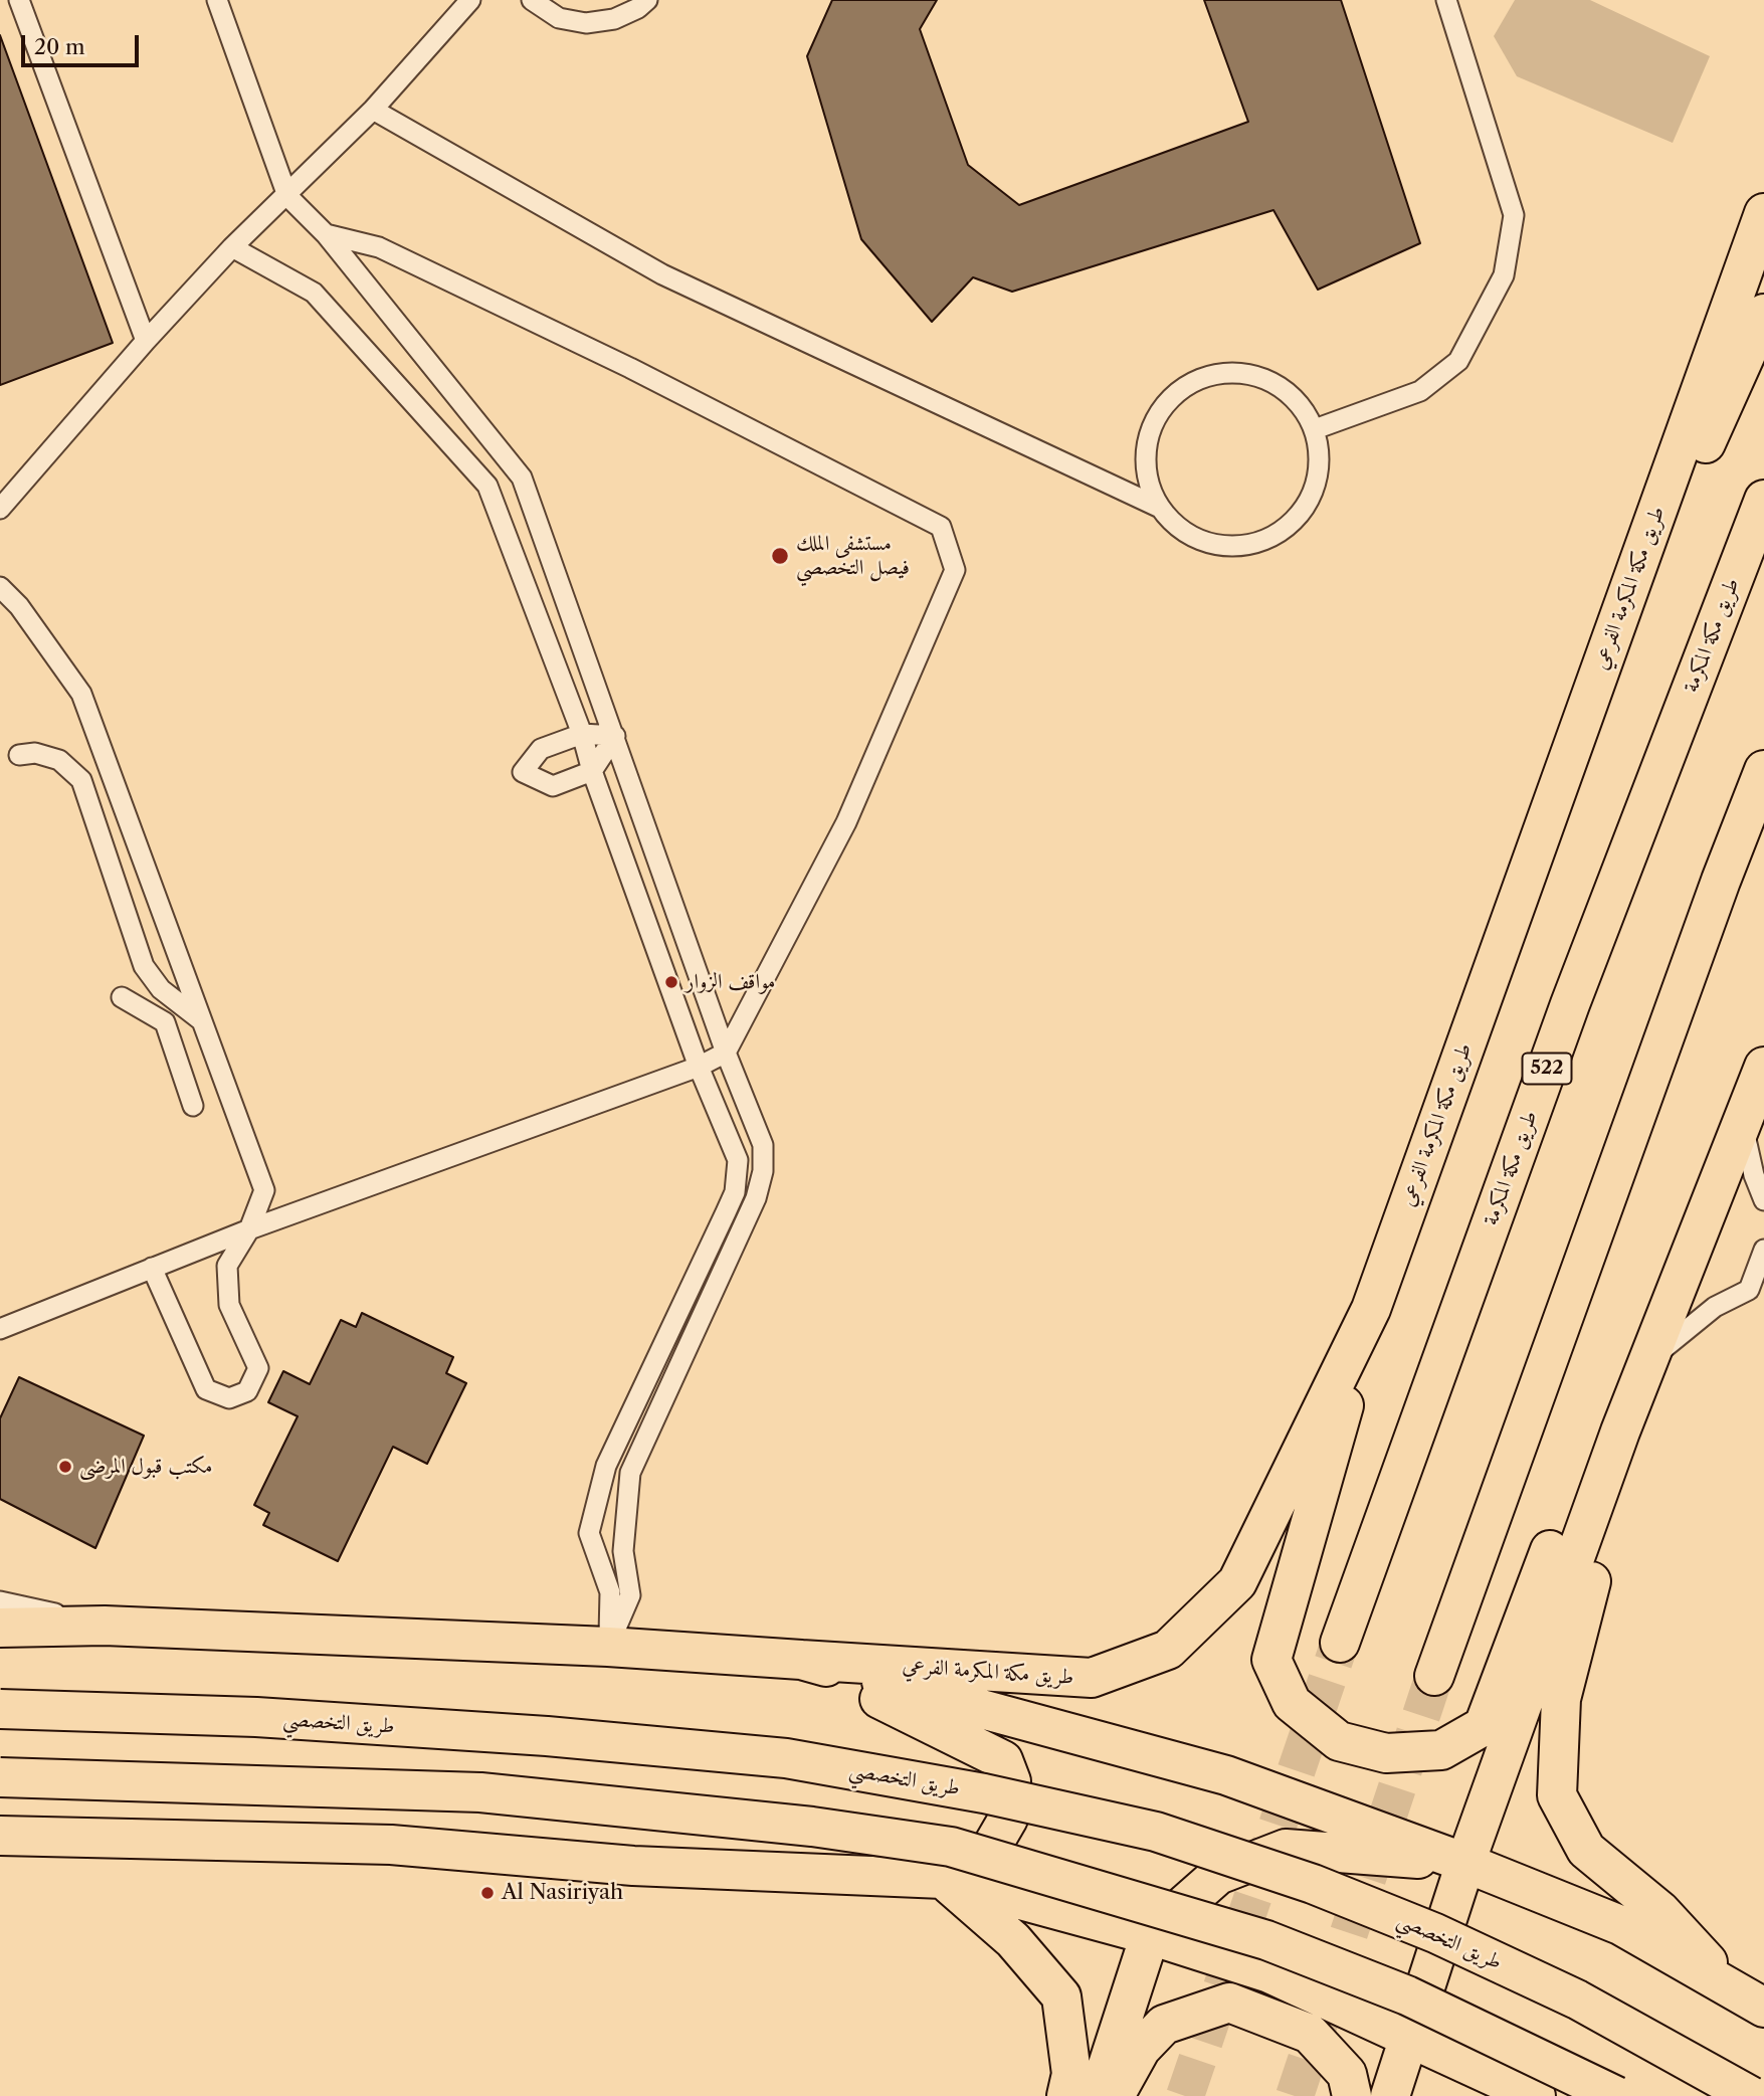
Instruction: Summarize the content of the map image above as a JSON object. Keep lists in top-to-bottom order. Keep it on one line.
{"streets":{"main road":["طريق مكة المكرمة الفرعي","طريق مكة المكرمة","522","طريق التخصصي"]},"places":["مستشفى الملك فيصل التخصصي","مواقف الزوار","مكتب قبول المرضى","Al Nasiriyah"],"scale_bar":"20 m"}
